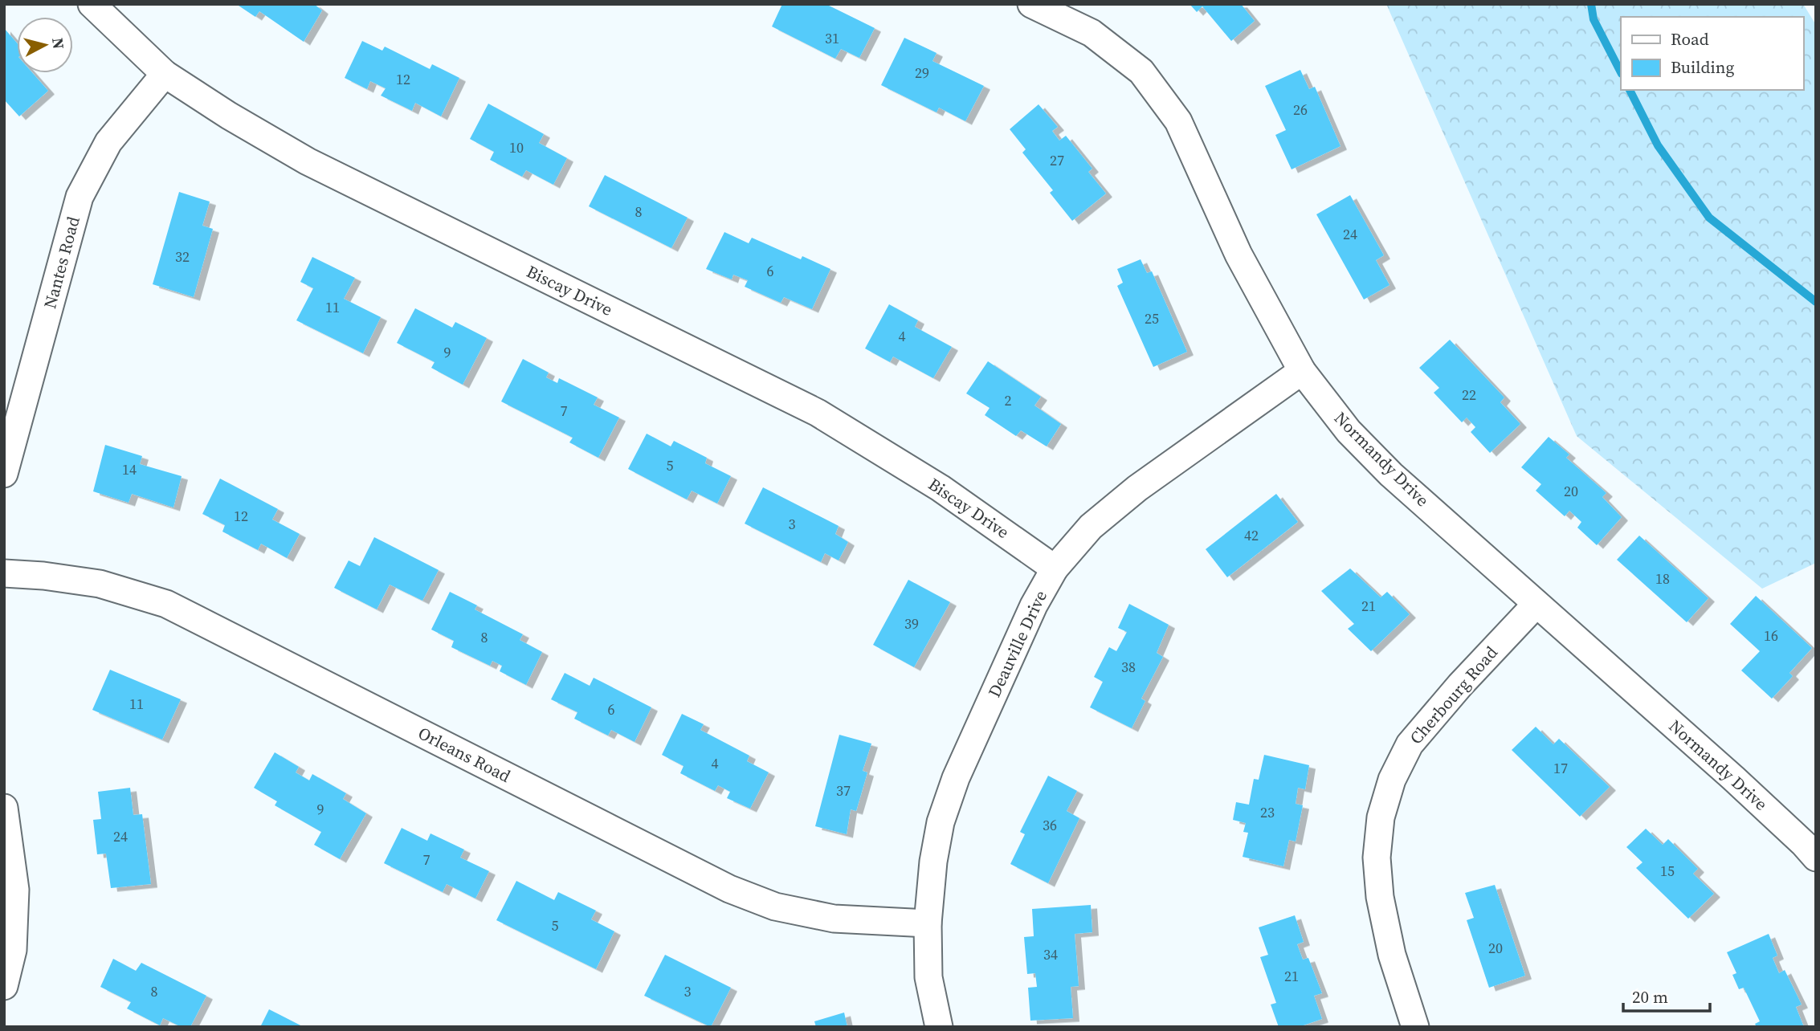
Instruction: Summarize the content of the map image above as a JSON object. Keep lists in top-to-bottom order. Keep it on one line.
{"streets":{"street":["Nantes Road","Biscay Drive","Normandy Drive","Deauville Drive","Cherbourg Road","Orleans Road"]},"crossings":[["Nantes Road","Biscay Drive"],["Biscay Drive","Deauville Drive"],["Normandy Drive","Deauville Drive"],["Normandy Drive","Cherbourg Road"],["Deauville Drive","Orleans Road"]],"house_numbers":["31","29","12","26","10","27","8","24","32","6","11","25","4","9","22","2","7","5","14","20","12","3","42","18","21","39","16","8","38","11","6","4","17","37","9","23","36","24","7","15","5","20","34","21","8","3"],"legend":["Road","Building"],"scale_bar":"20 m","north":"right"}
